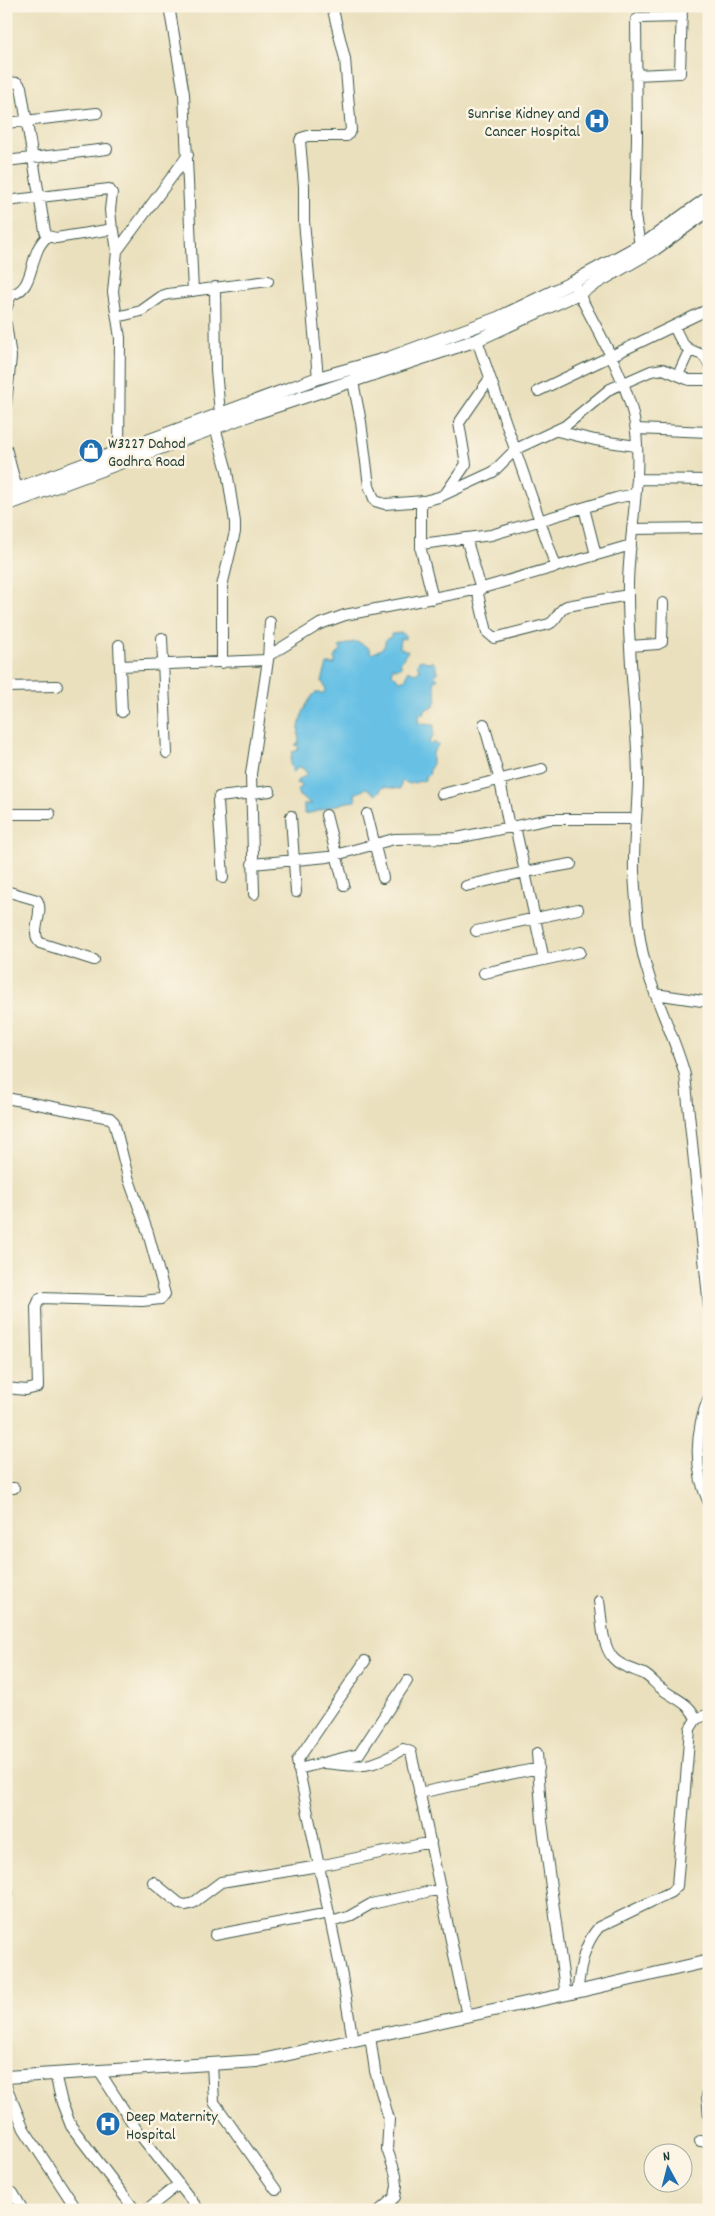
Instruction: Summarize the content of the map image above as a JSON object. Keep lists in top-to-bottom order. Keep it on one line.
{"places":{"hospital":["Sunrise Kidney and Cancer Hospital","Deep Maternity Hospital"],"shop":["W3227 Dahod Godhra Road"]},"north":"top"}
